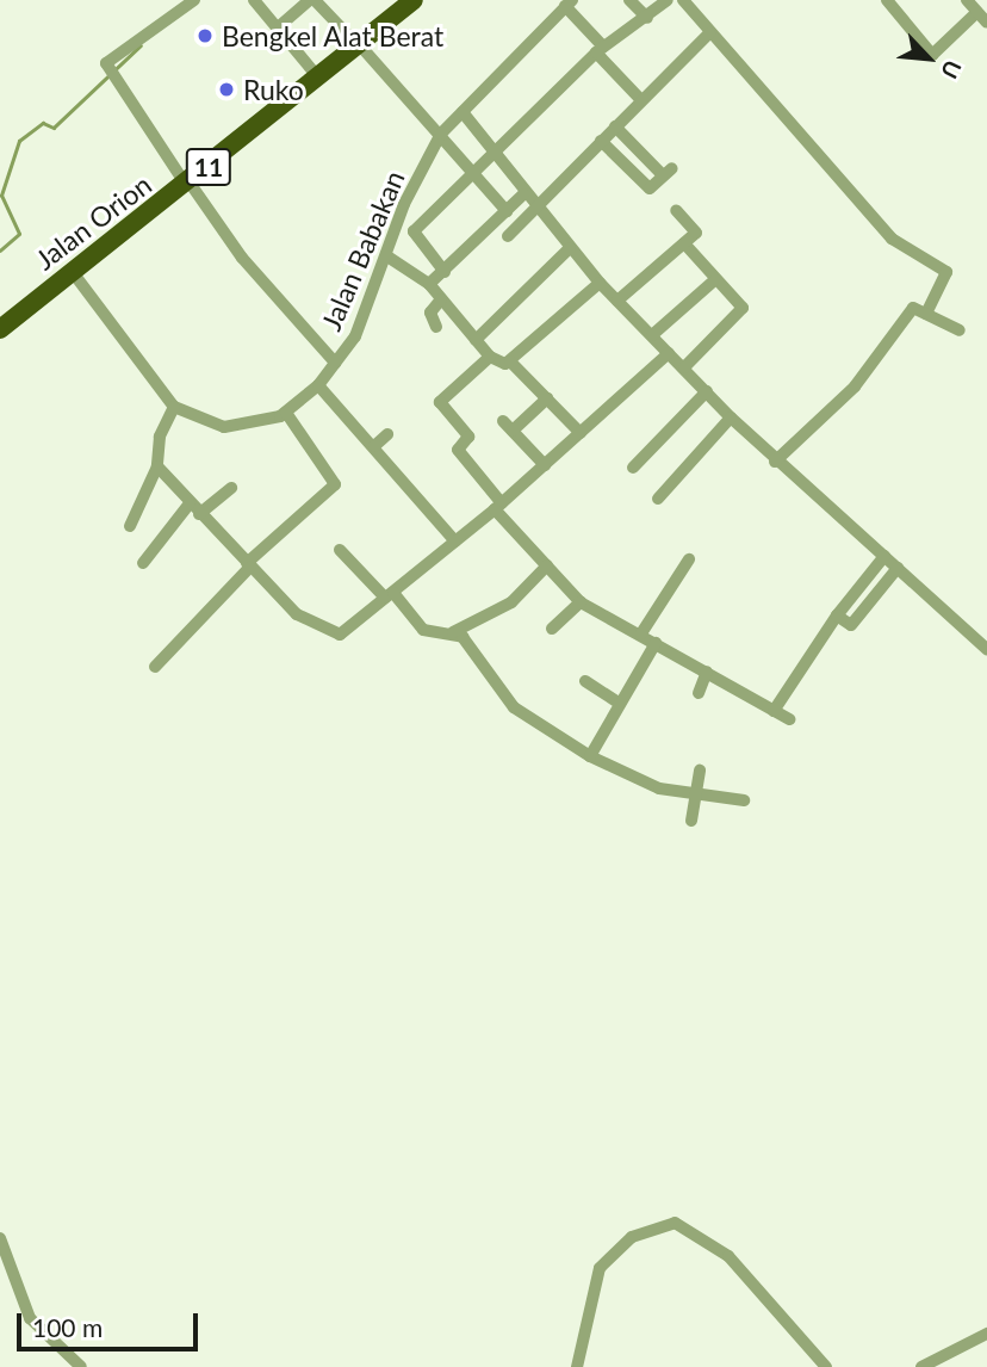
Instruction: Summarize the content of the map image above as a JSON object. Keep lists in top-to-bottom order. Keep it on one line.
{"streets":{"highway":["11","Jalan Orion"],"street":["Jalan Babakan"]},"places":["Bengkel Alat Berat","Ruko"],"scale_bar":"100 m","north":"bottom right"}
